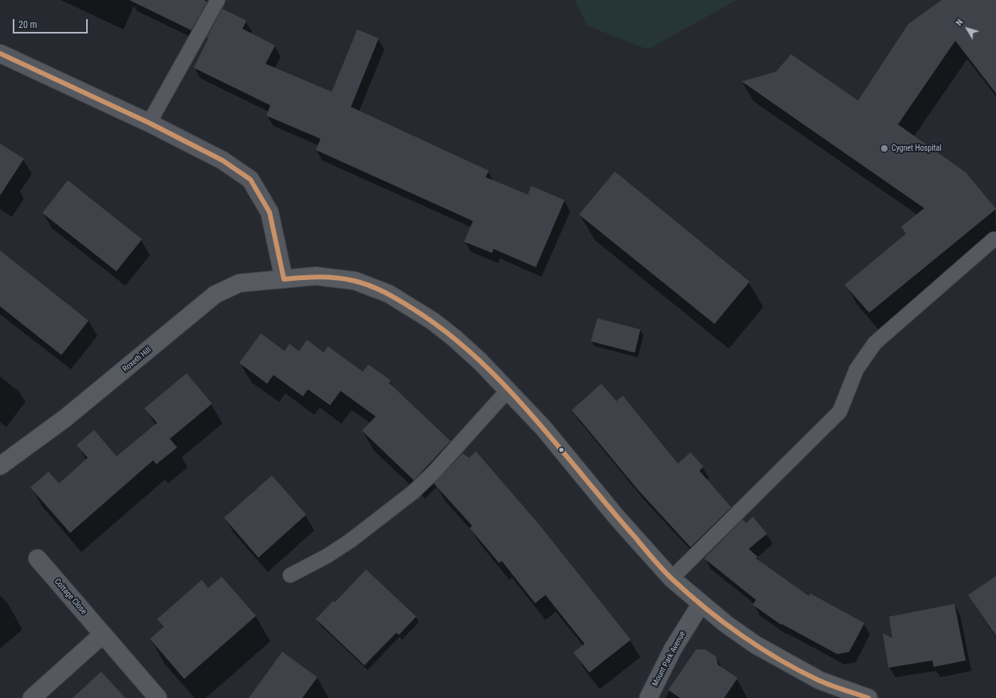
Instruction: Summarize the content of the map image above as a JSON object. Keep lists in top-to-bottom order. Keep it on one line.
{"streets":{"main road":["Roxeth Hill"],"street":["Cottage Close","Mount Park Avenue"]},"crossings":[["Roxeth Hill","Mount Park Avenue"]],"places":["Cygnet Hospital"],"scale_bar":"20 m","north":"top left"}
